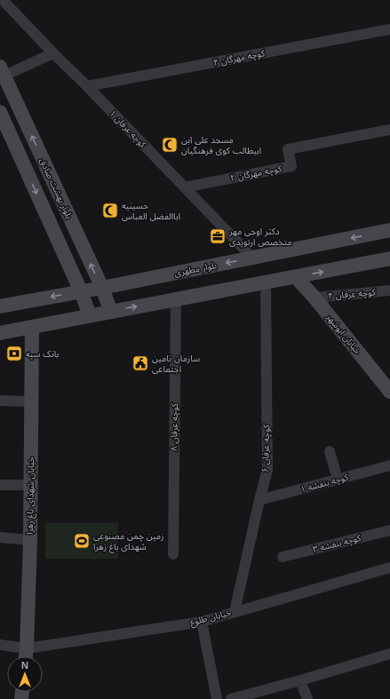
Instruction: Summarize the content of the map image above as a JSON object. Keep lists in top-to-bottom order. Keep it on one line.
{"streets":{"street":["کوچه مهرگان ۴","کوچه عرفان ۱","کوچه مهرگان ۲","بلوار بهشت صادق","بلوار مطهری","کوچه عرفان ۴","خیابان ابوشهر","کوچه عرفان ۸","کوچه عرفان ۶","کوچه بنفشه ۱","خیابان شهدای باغ‌ زهرا","کوچه بنفشه ۳","خیابان طلوع"]},"crossings":[["کوچه مهرگان ۴","کوچه عرفان ۱"],["کوچه عرفان ۱","کوچه مهرگان ۲"],["کوچه عرفان ۱","بلوار مطهری"],["بلوار بهشت صادق","بلوار مطهری"],["کوچه عرفان ۴","خیابان ابوشهر"],["کوچه عرفان ۶","کوچه بنفشه ۱"],["کوچه عرفان ۶","خیابان طلوع"],["خیابان شهدای باغ‌ زهرا","خیابان طلوع"]],"places":{"mosque":["مسجد علی ابن ابیطالب کوی فرهنگیان","حسینیه اباالفضل العباس"],"office":["دکتر اوجی مهر متخصص ارتوپدی"],"bank":["بانک سپه"],"public building":["سازمان تامین اجتماعی"],"sports":["زمین چمن مصنوعی شهدای باغ زهرا"]},"north":"top"}
